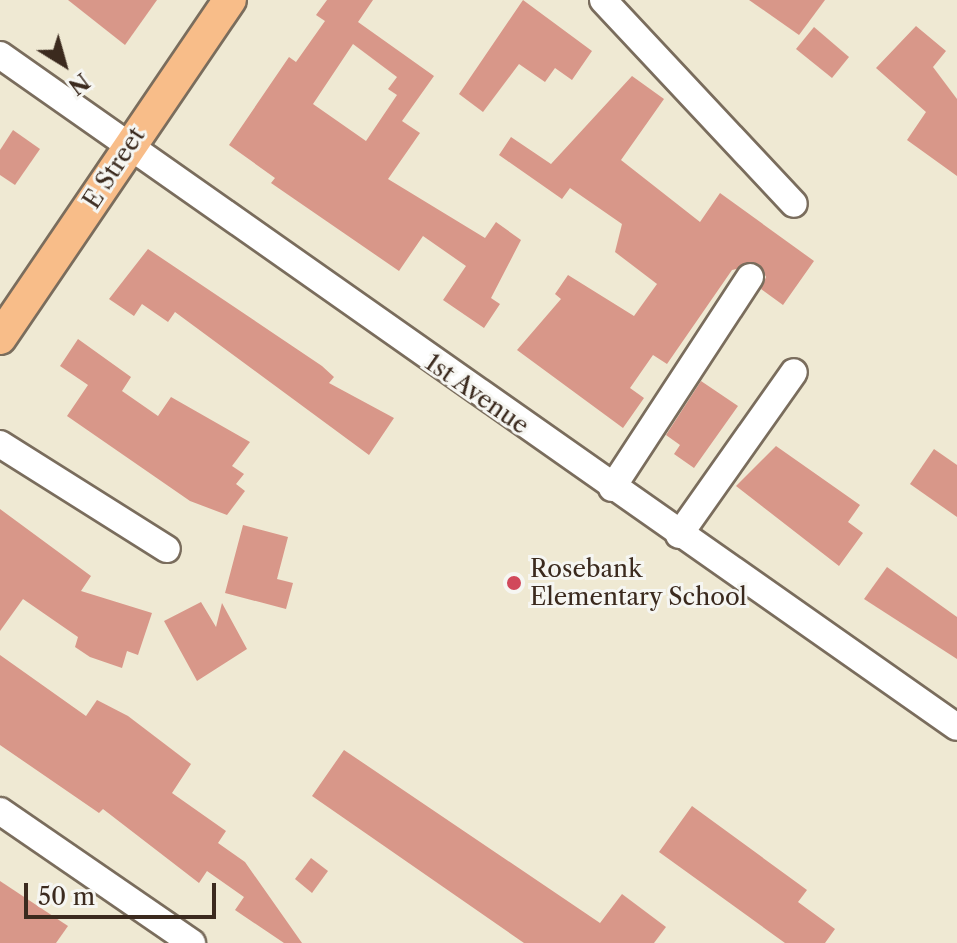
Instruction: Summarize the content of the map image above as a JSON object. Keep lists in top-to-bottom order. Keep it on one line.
{"streets":{"main road":["E Street"],"street":["1st Avenue"]},"crossings":[["E Street","1st Avenue"]],"places":["Rosebank Elementary School"],"scale_bar":"50 m","north":"bottom right"}
